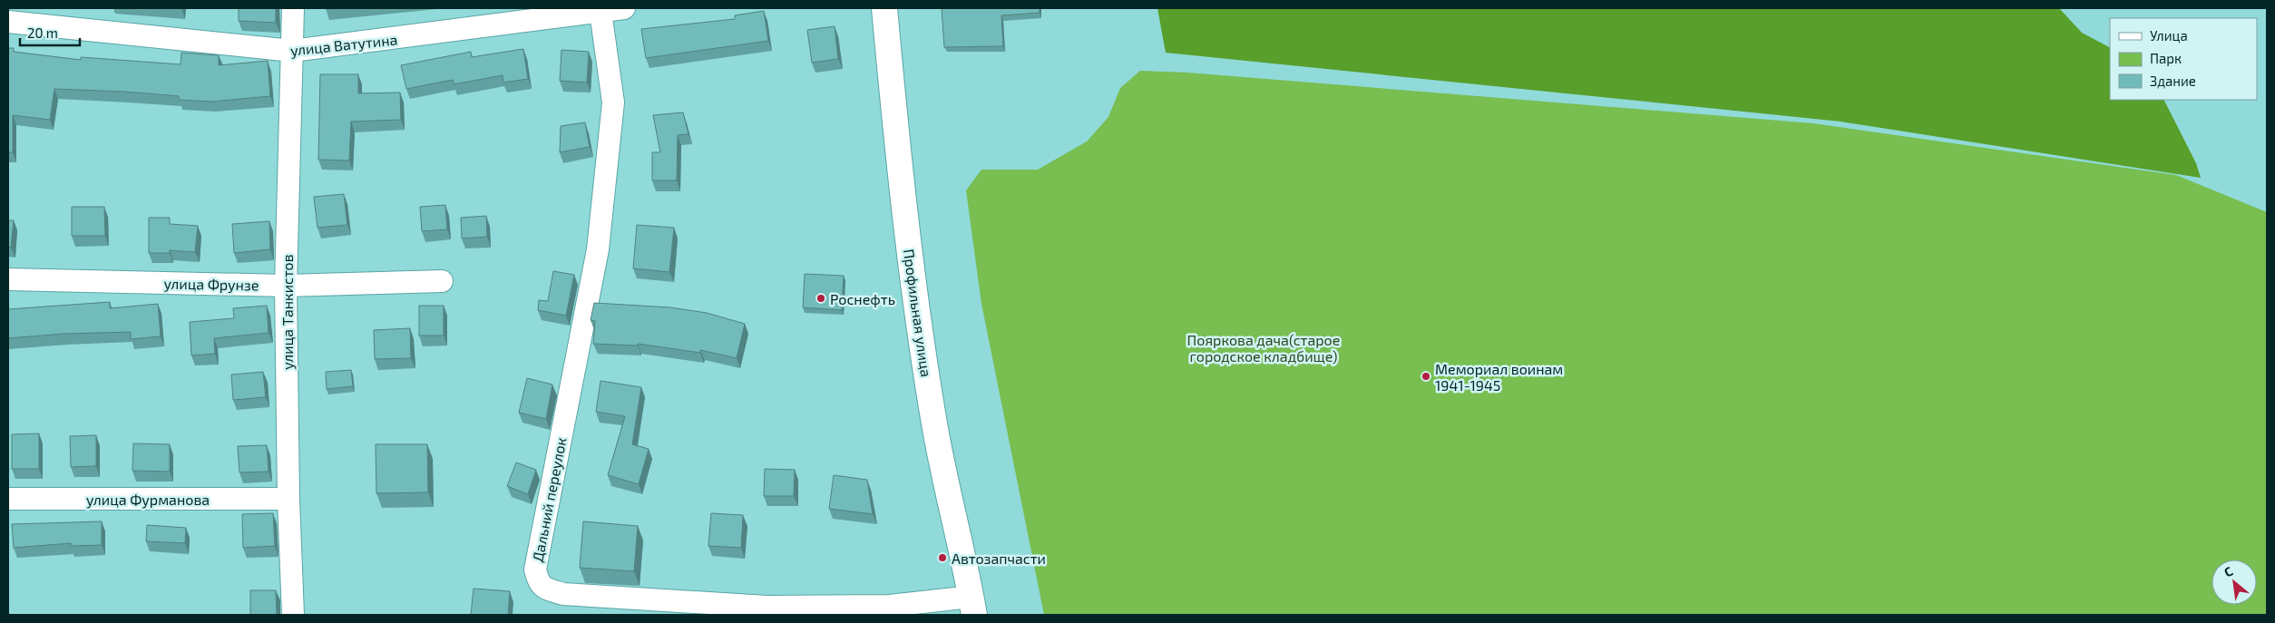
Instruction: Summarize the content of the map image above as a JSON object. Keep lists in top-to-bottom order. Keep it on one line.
{"streets":{"main road":["Профильная улица"],"street":["улица Ватутина","улица Фрунзе","улица Танкистов","улица Фурманова","Дальний переулок"]},"crossings":[["улица Ватутина","улица Танкистов"],["улица Ватутина","Дальний переулок"],["улица Фрунзе","улица Танкистов"],["улица Танкистов","улица Фурманова"],["Профильная улица","Дальний переулок"]],"parks":["Пояркова дача(старое городское кладбище)"],"places":["Роснефть","Мемориал воинам 1941-1945","Автозапчасти"],"legend":["Улица","Парк","Здание"],"scale_bar":"20 m","north":"top left"}
